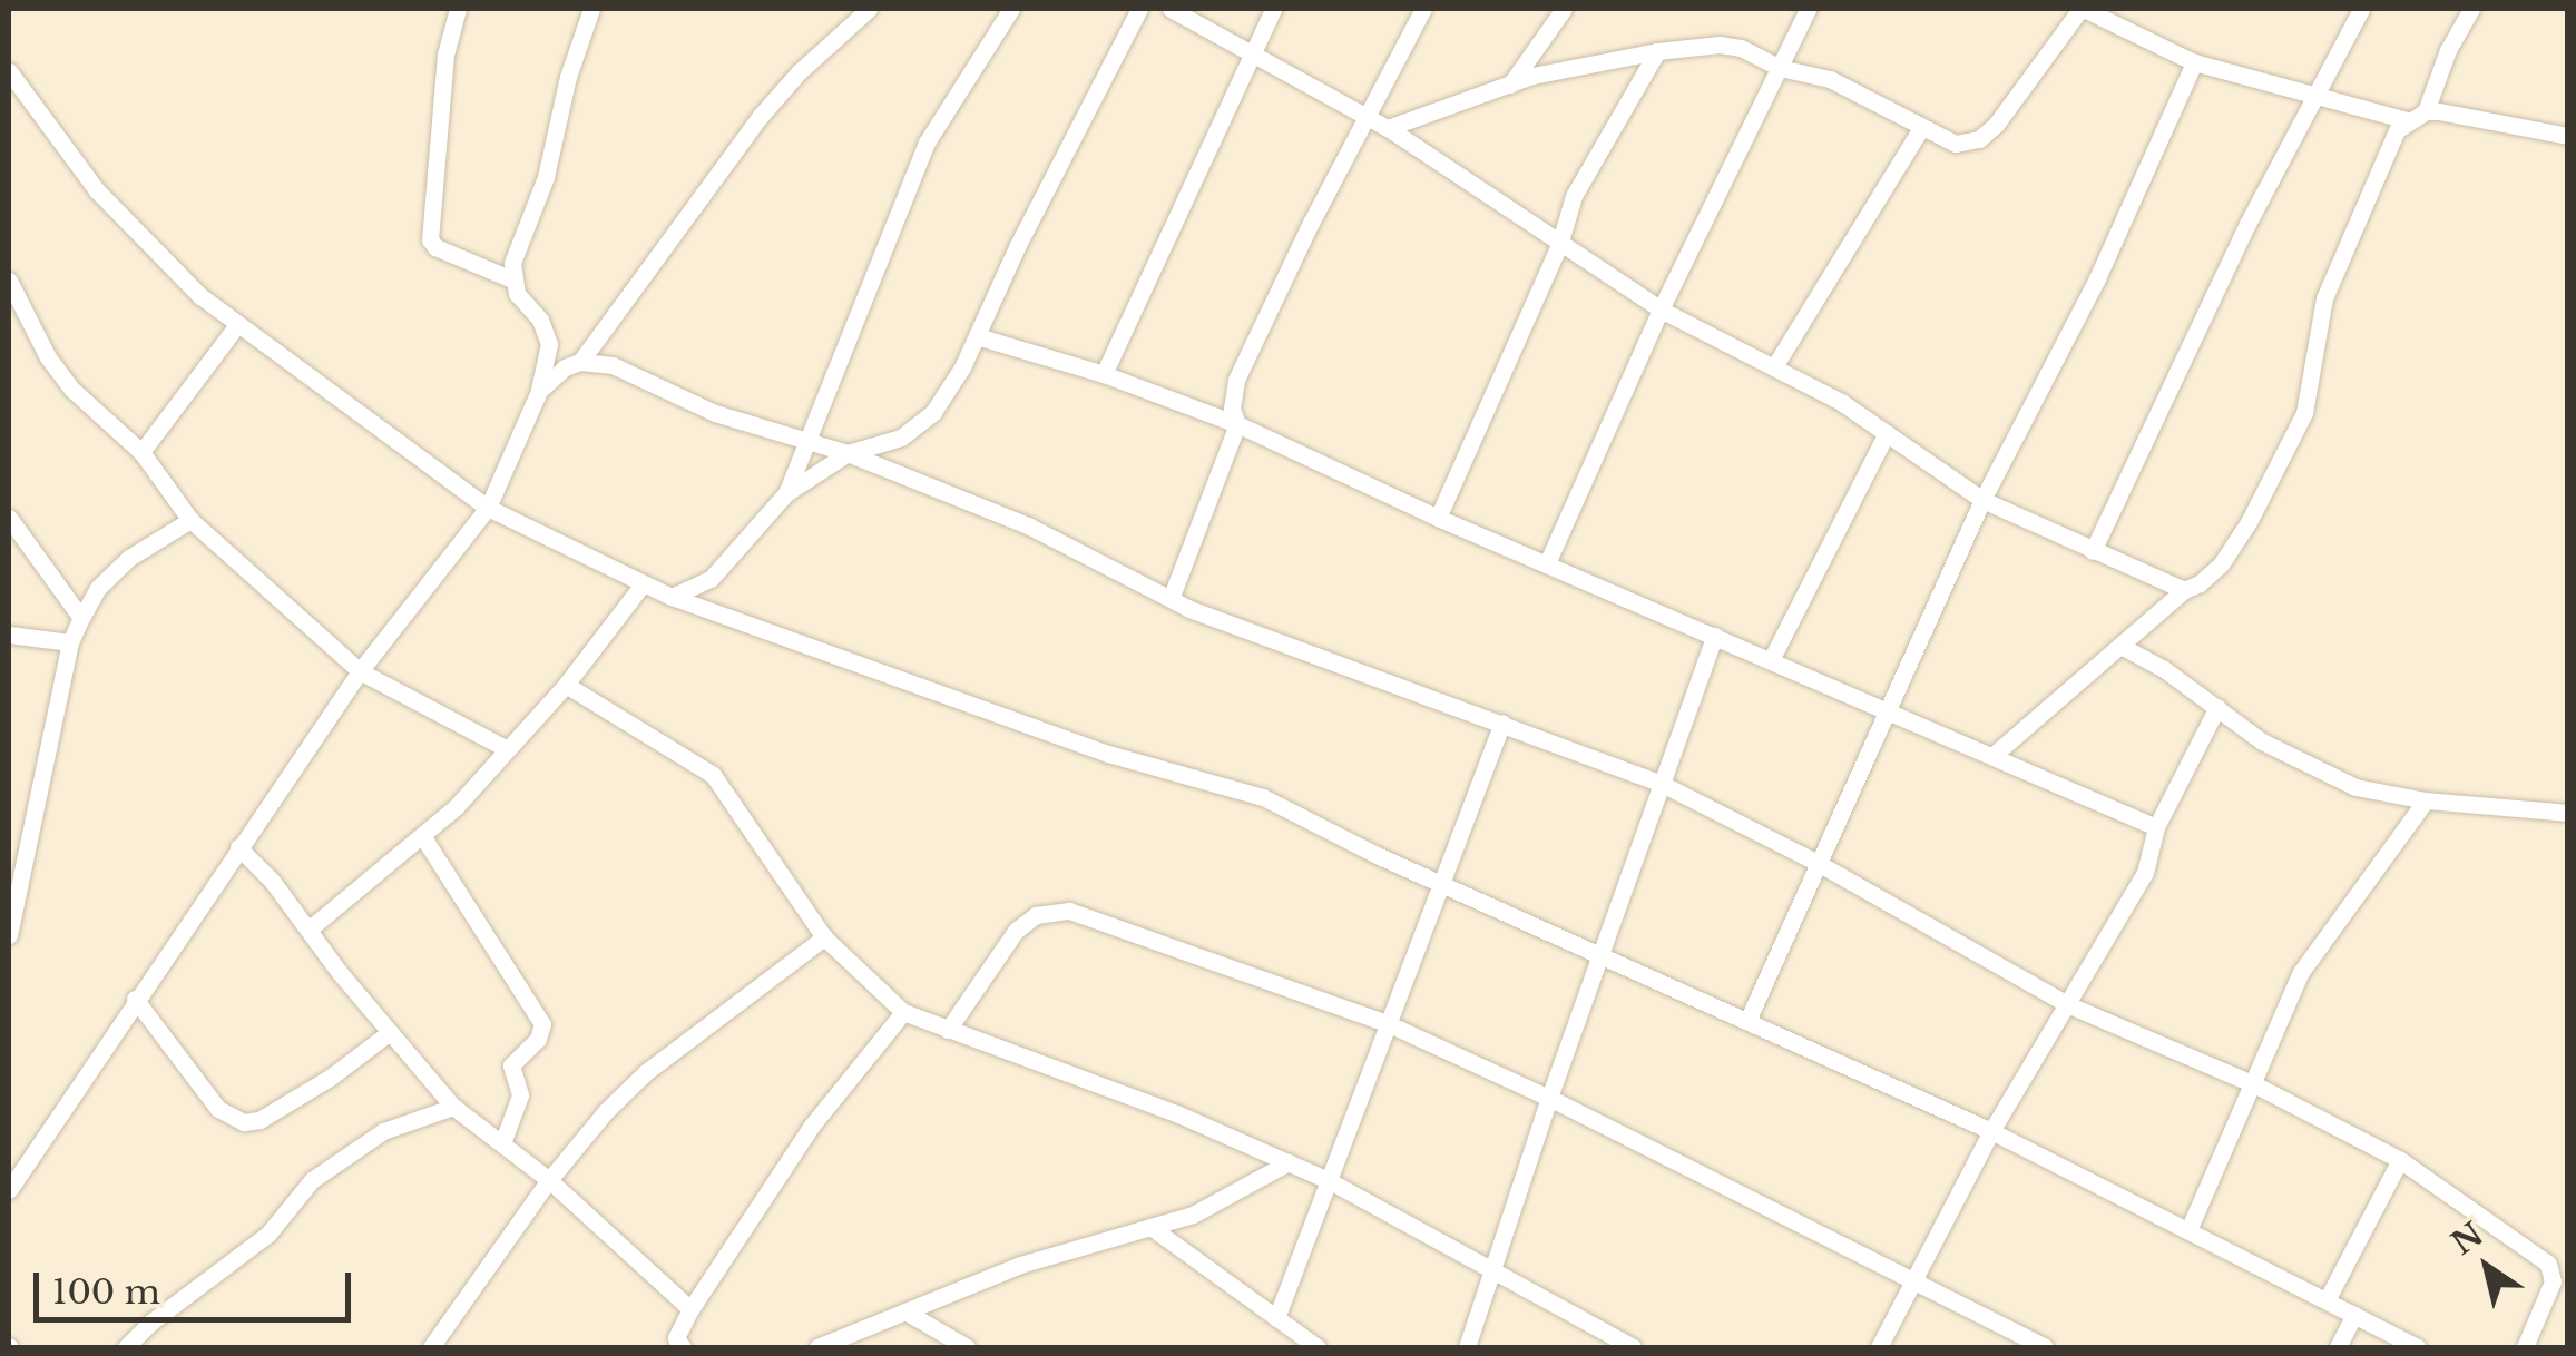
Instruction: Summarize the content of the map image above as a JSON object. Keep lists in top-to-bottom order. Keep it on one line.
{"scale_bar":"100 m","north":"top left"}
